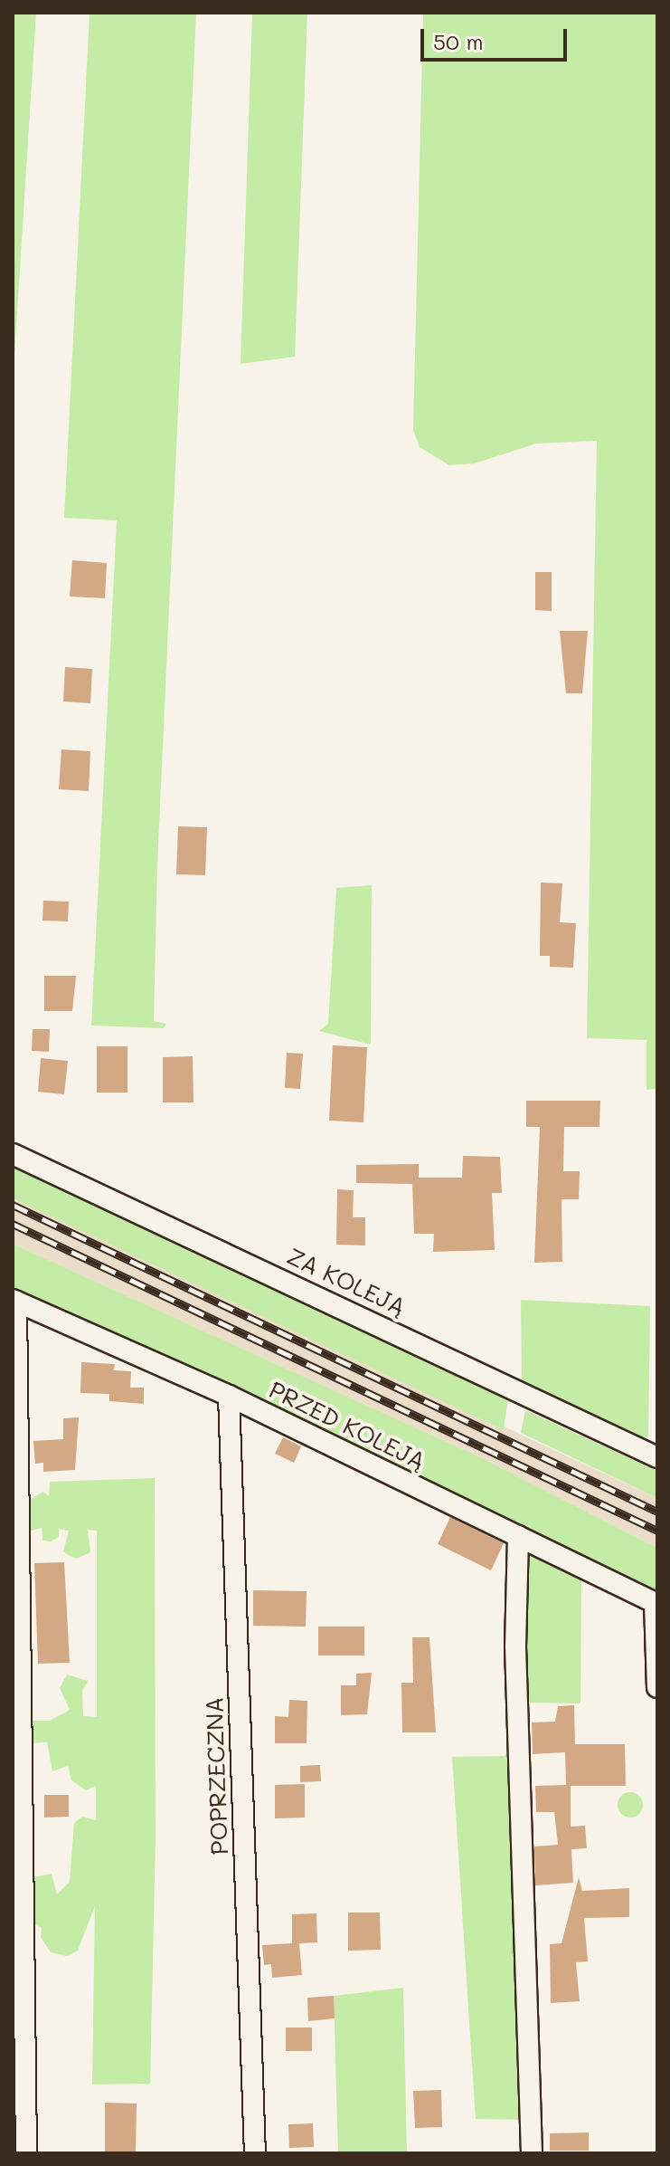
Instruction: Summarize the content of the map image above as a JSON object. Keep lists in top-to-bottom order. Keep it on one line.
{"streets":{"street":["ZA KOLEJĄ","PRZED KOLEJĄ","POPRZECZNA"]},"crossings":[["PRZED KOLEJĄ","POPRZECZNA"]],"scale_bar":"50 m"}
